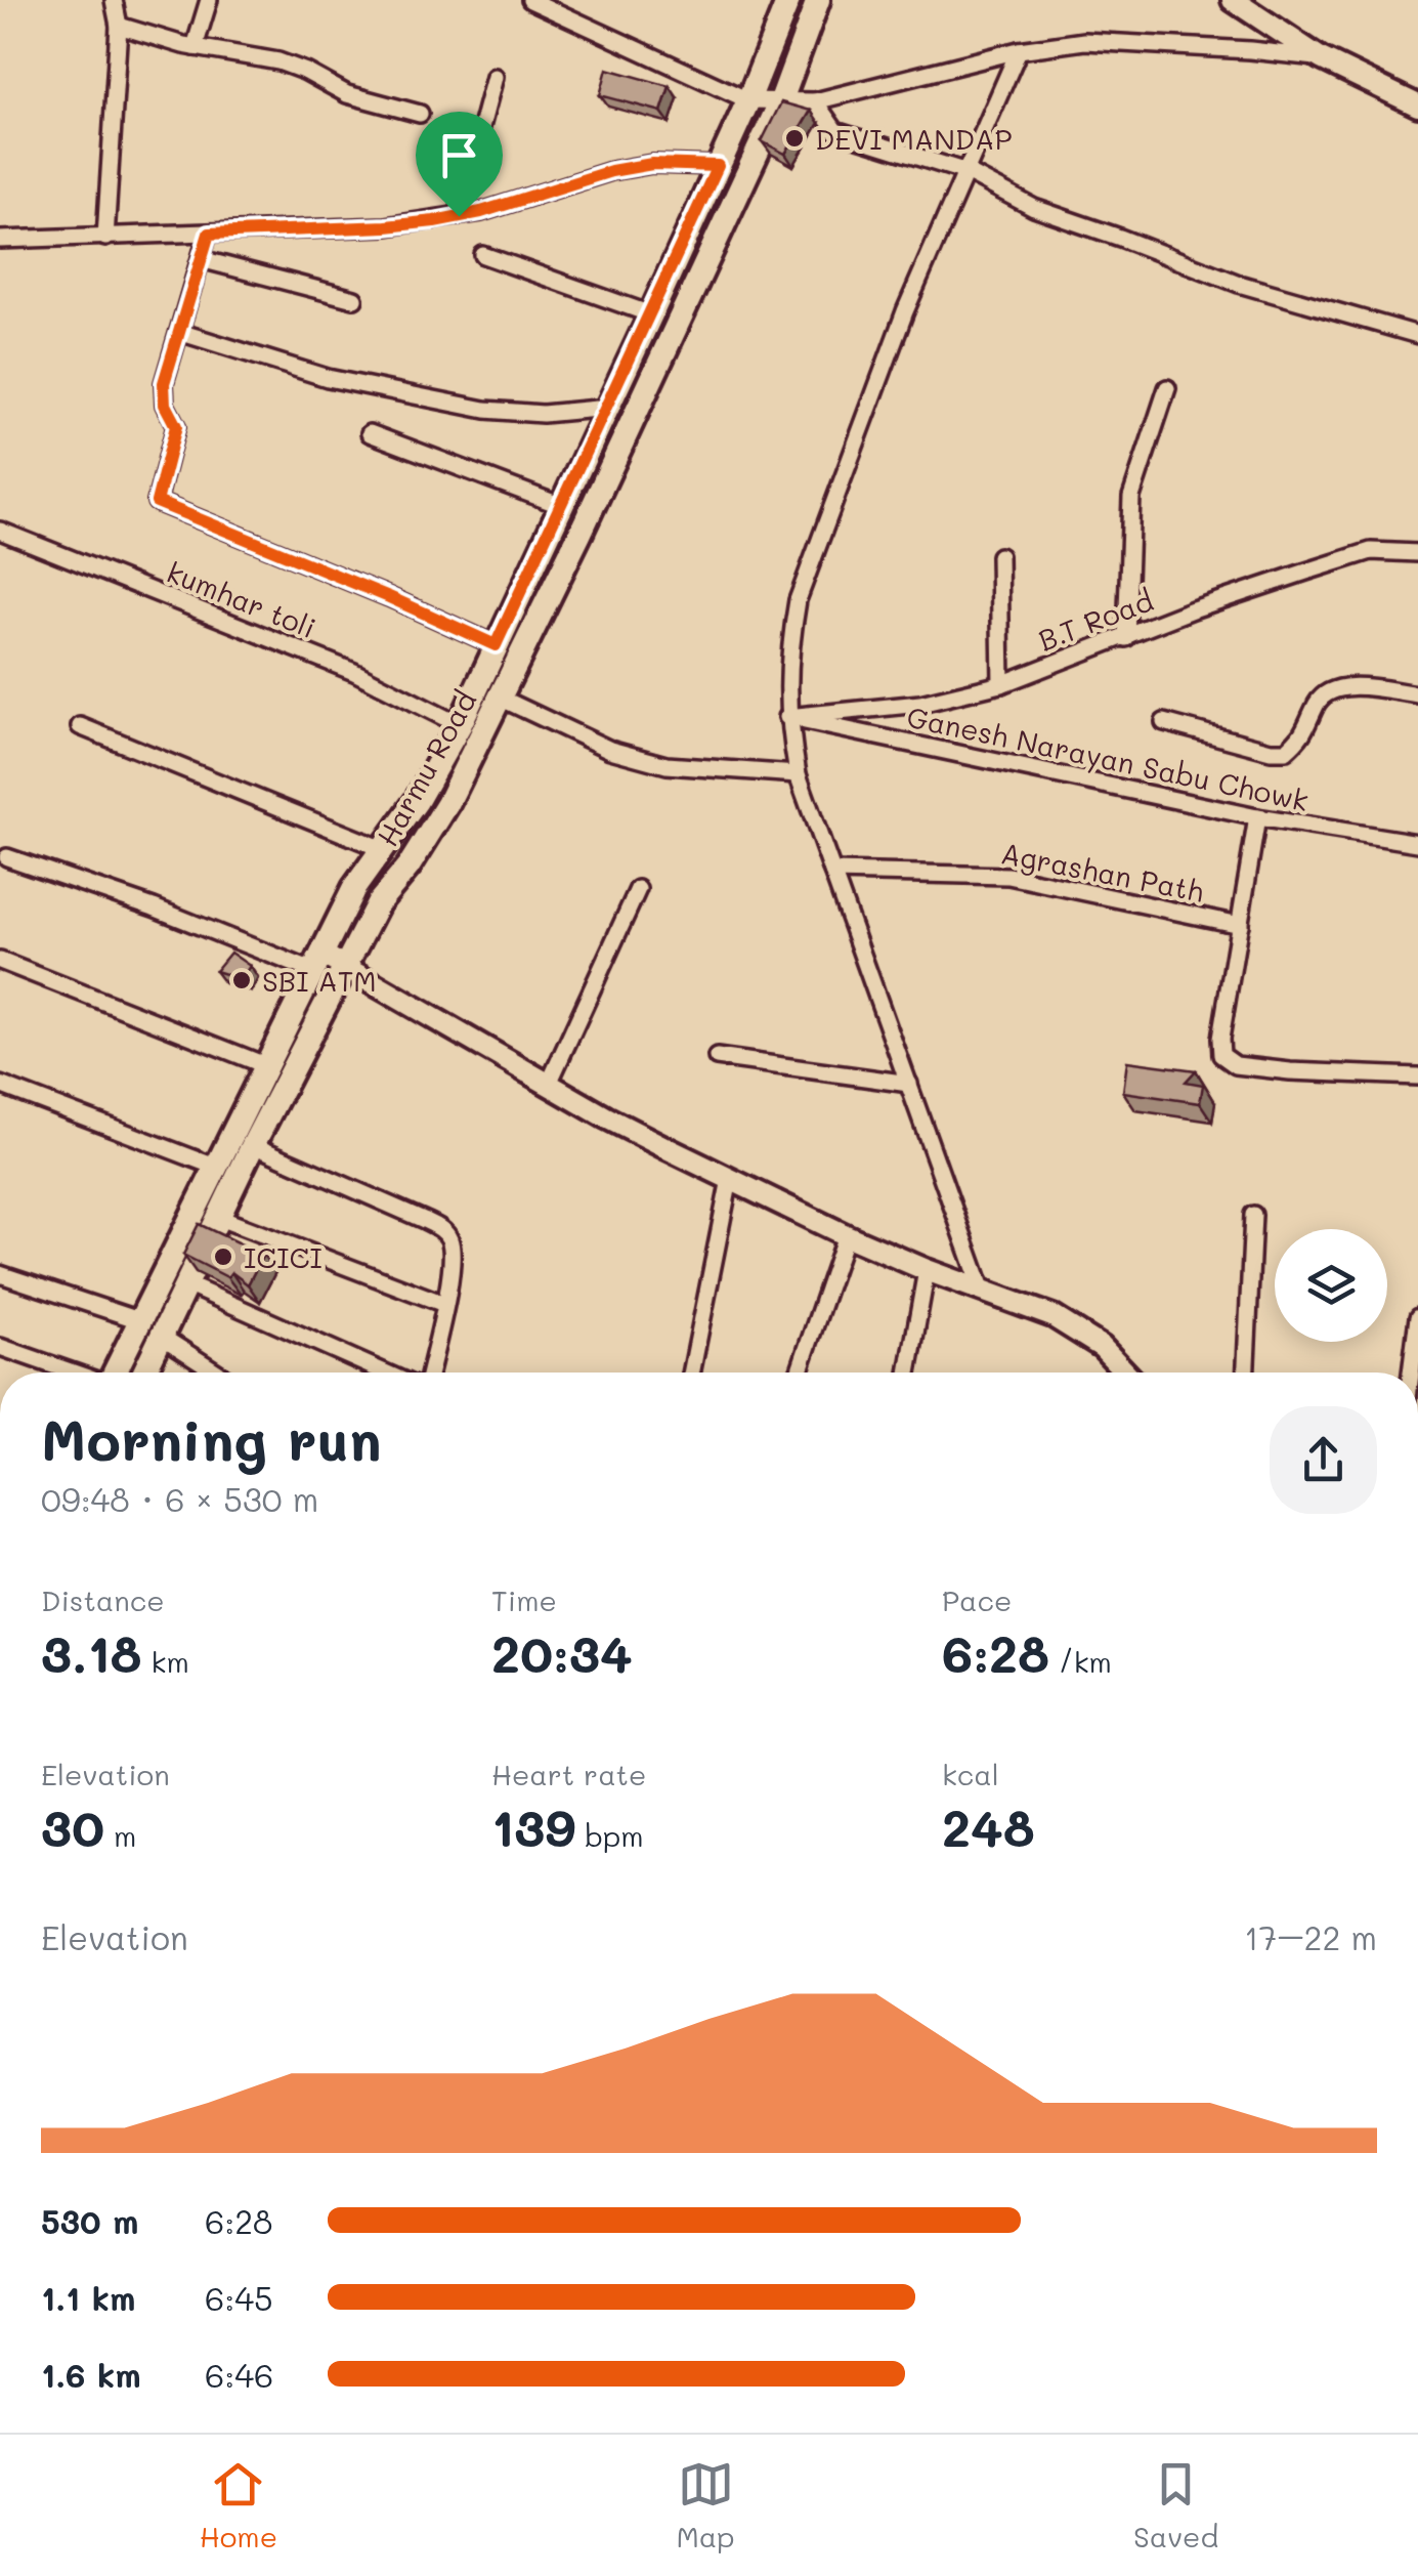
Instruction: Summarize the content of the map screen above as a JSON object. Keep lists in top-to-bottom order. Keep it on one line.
{"streets":{"main road":["Harmu Road"],"street":["kumhar toli","B.T Road","Ganesh Narayan Sabu Chowk","Agrashan Path"]},"crossings":[["kumhar toli","Harmu Road"],["B.T Road","Ganesh Narayan Sabu Chowk"]],"places":["DEVI MANDAP","SBI ATM","ICICI"],"page":{"heading":["Morning run","09:48 · 6 × 530 m"],"stats":[["Distance","3.18 km"],["Time","20:34"],["Pace","6:28 /km"],["Elevation","30 m"],["Heart rate","139 bpm"],["kcal","248"]],"chart":["Elevation","17–22 m"],"list":[{"name":"530 m","note":"6:28"},{"name":"1.1 km","note":"6:45"},{"name":"1.6 km","note":"6:46"}],"tabs":["Home","Map","Saved"]}}
